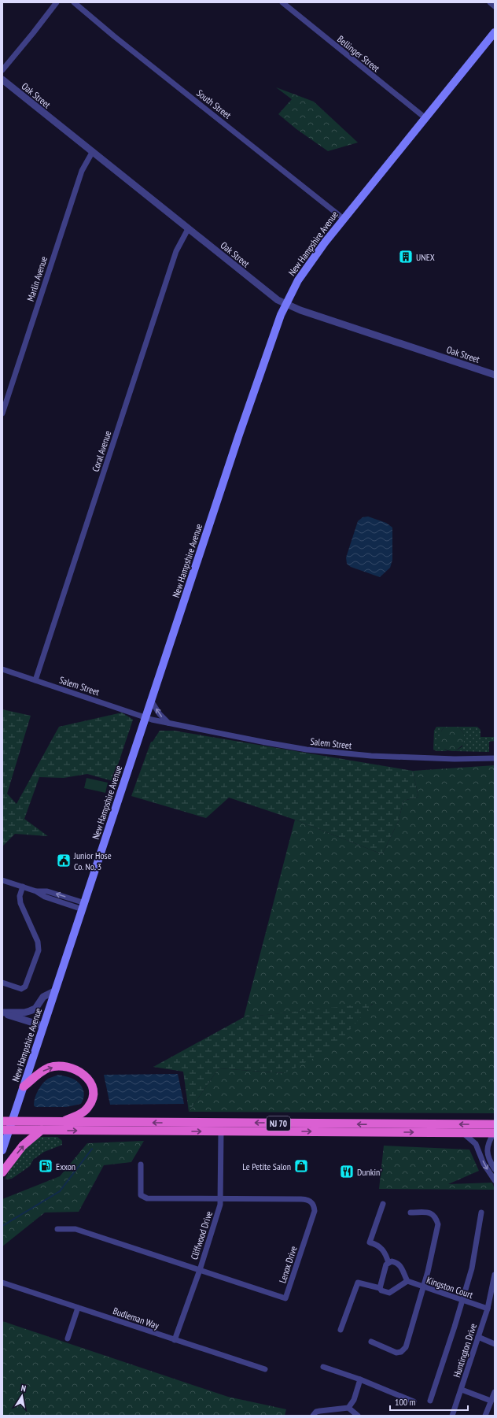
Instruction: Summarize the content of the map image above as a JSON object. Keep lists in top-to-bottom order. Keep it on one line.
{"streets":{"highway":["NJ 70"],"main road":["New Hampshire Avenue"],"street":["Bellinger Street","Oak Street","South Street","Marlin Avenue","Coral Avenue","Salem Street","Cliffwood Drive","Lenox Drive","Kingston Court","Budleman Way","Huntington Drive"]},"crossings":[["Bellinger Street","New Hampshire Avenue"],["Oak Street","New Hampshire Avenue"],["Oak Street","Marlin Avenue"],["Oak Street","Coral Avenue"],["South Street","New Hampshire Avenue"],["New Hampshire Avenue","Salem Street"],["New Hampshire Avenue","NJ 70"],["Coral Avenue","Salem Street"],["NJ 70","Cliffwood Drive"],["Cliffwood Drive","Lenox Drive"],["Cliffwood Drive","Budleman Way"],["Kingston Court","Huntington Drive"]],"places":{"building":["UNEX"],"public building":["Junior Hose Co. No. 3"],"fuel station":["Exxon"],"shop":["Le Petite Salon"],"restaurant":["Dunkin'"]},"scale_bar":"100 m","north":"top"}
